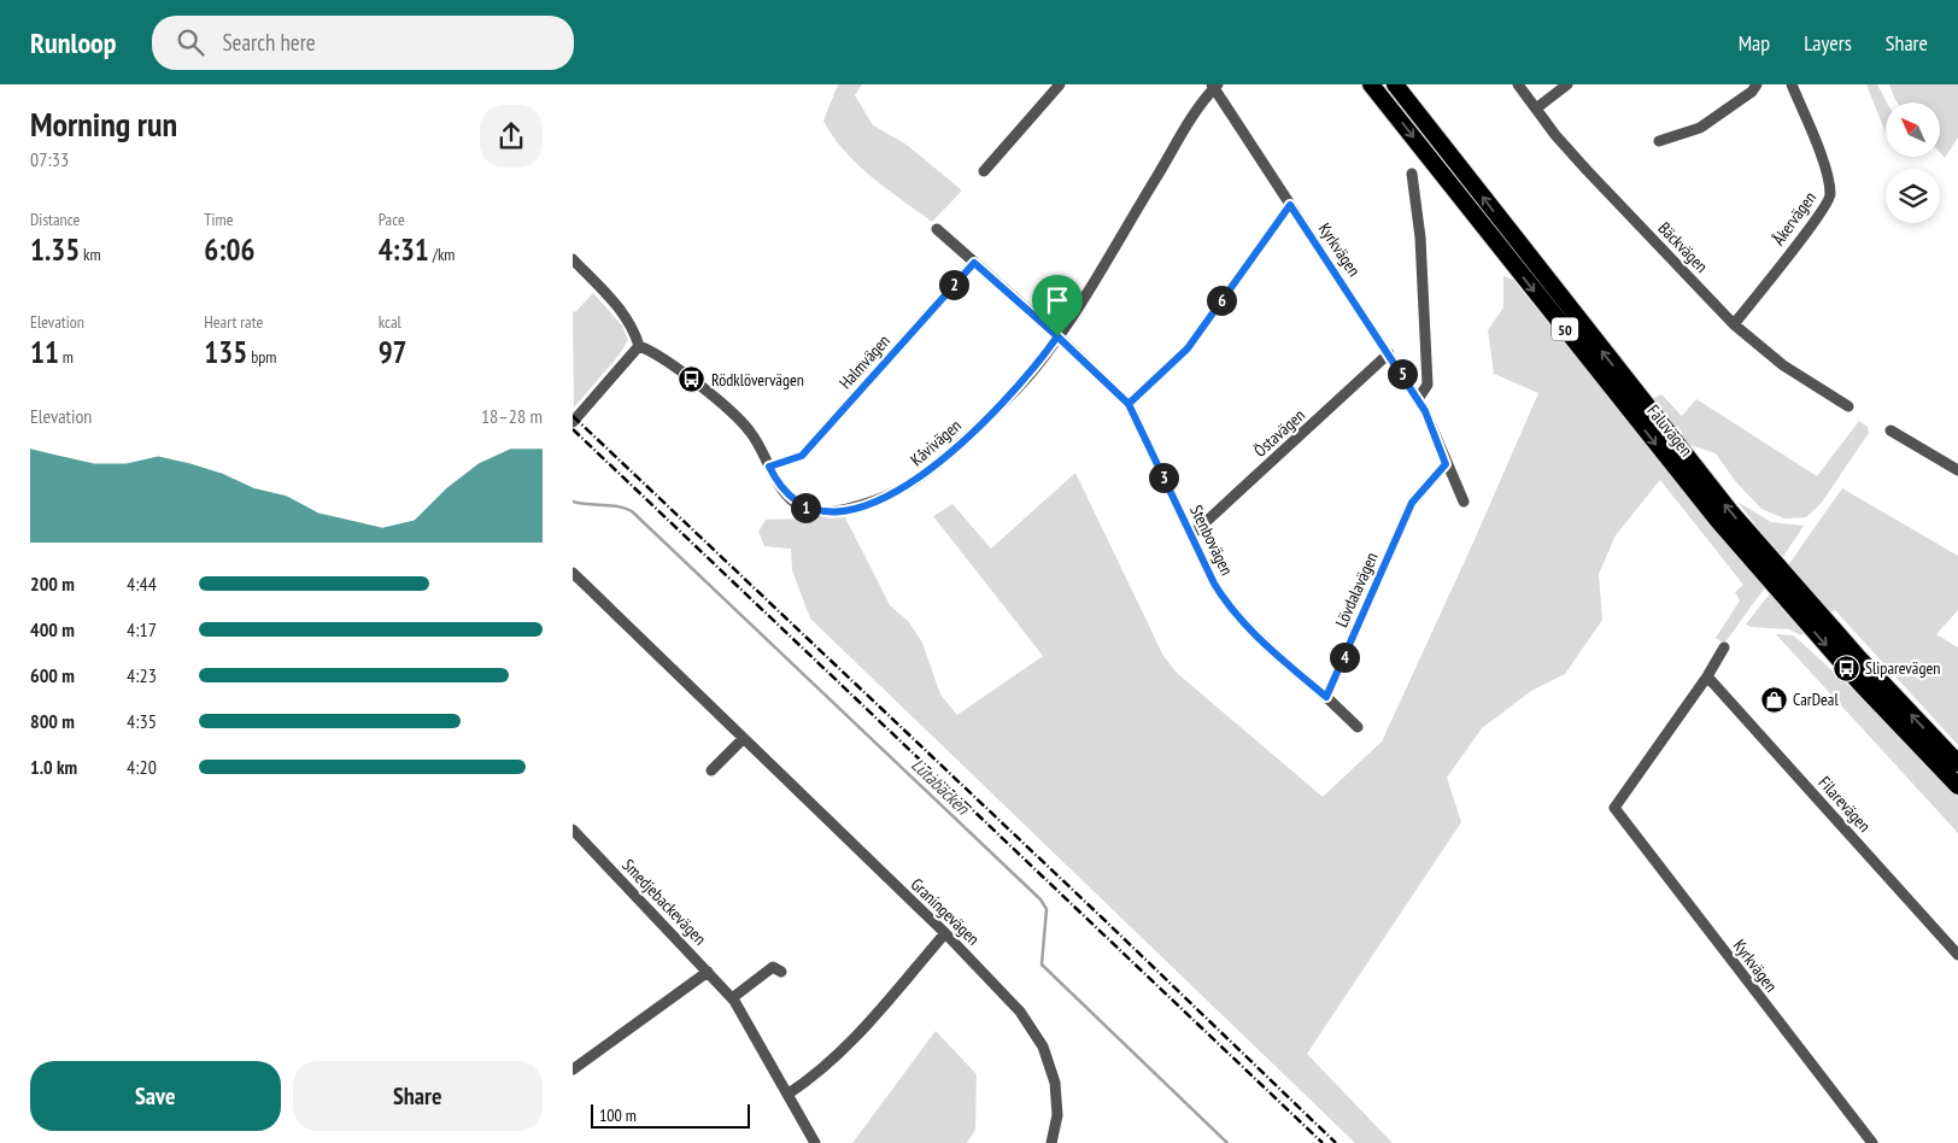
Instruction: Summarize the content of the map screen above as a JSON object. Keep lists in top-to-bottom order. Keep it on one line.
{"streets":{"highway":["50","Faluvägen"],"street":["Åkervägen","Bäckvägen","Kyrkvägen","Halmvägen","Östavägen","Kåvivägen","Stenbovägen","Lövdalavägen","Filarevägen","Smedjebackevägen","Graningevägen"]},"crossings":[["Åkervägen","Bäckvägen"],["Kyrkvägen","Östavägen"],["Kyrkvägen","Kåvivägen"],["Kyrkvägen","Lövdalavägen"],["Kyrkvägen","Filarevägen"],["Halmvägen","Kåvivägen"],["Halmvägen","Stenbovägen"],["Östavägen","Stenbovägen"],["Kåvivägen","Stenbovägen"],["Stenbovägen","Lövdalavägen"]],"water":["Lutabäcken"],"places":{"bus stop":["Rödklövervägen","Sliparevägen"],"shop":["CarDeal"]},"scale_bar":"100 m","north":"top left","page":{"header":"Runloop","search":"Search here","nav":["Map","Layers","Share"],"heading":["Morning run","07:33"],"stats":[["Distance","1.35 km"],["Time","6:06"],["Pace","4:31 /km"],["Elevation","11 m"],["Heart rate","135 bpm"],["kcal","97"]],"pins":["2","6","5","3","1","4"],"chart":["Elevation","18–28 m"],"list":[{"name":"200 m","note":"4:44"},{"name":"400 m","note":"4:17"},{"name":"600 m","note":"4:23"},{"name":"800 m","note":"4:35"},{"name":"1.0 km","note":"4:20"}],"buttons":["Save","Share"],"scale":"100 m"}}
